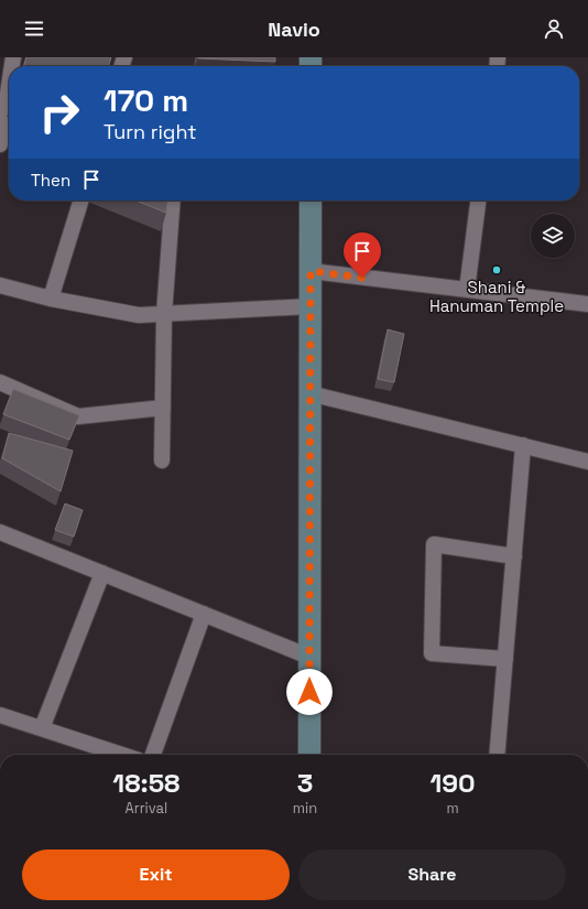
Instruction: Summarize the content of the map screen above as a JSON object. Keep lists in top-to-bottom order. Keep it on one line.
{"places":["Shani & Hanuman Temple"],"page":{"header":"Navio","turn":["170 m","Turn right"],"then":"Then","eta":["18:58","Arrival","3","min","190","m"],"buttons":["Exit","Share"]}}
